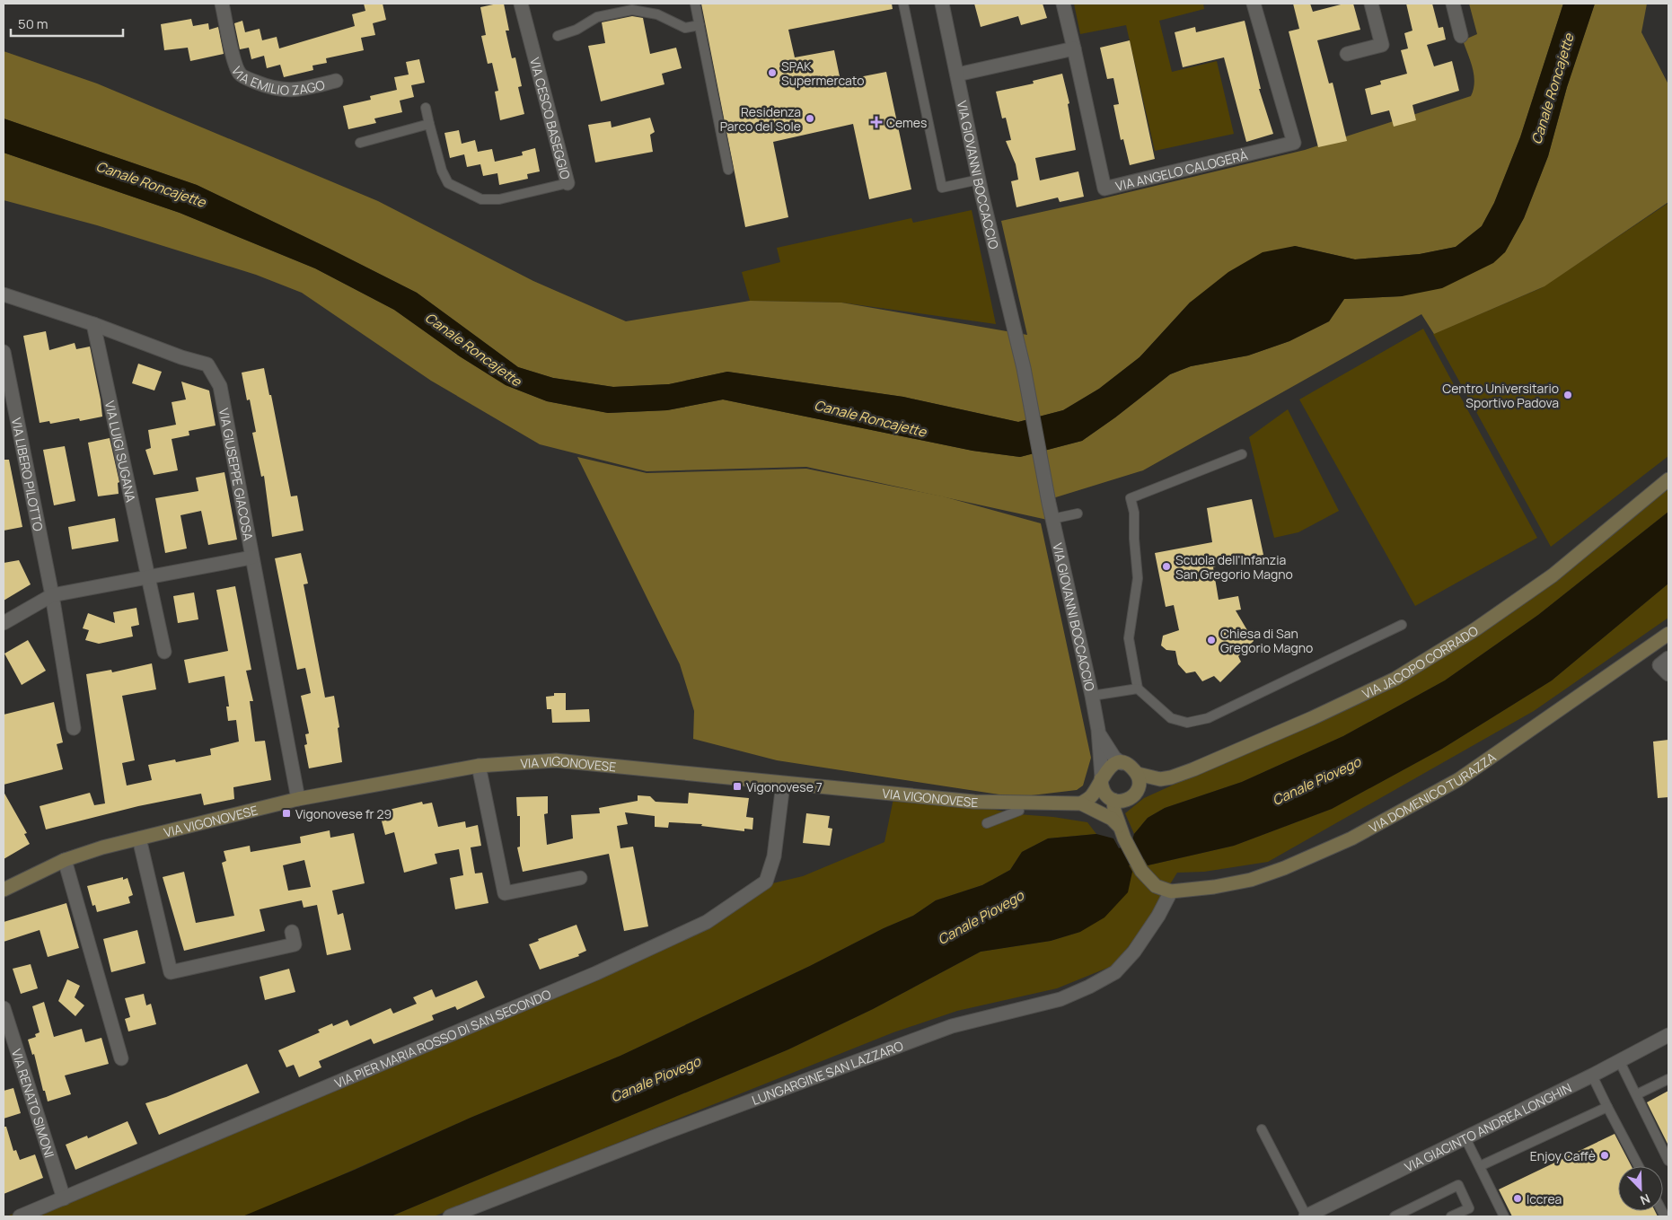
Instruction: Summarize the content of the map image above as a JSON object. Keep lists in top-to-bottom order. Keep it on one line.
{"streets":{"main road":["VIA JACOPO CORRADO","VIA VIGONOVESE","VIA DOMENICO TURAZZA"],"street":["VIA EMILIO ZAGO","VIA CESCO BASEGGIO","VIA ANGELO CALOGERÀ","VIA GIOVANNI BOCCACCIO","VIA LUIGI SUGANA","VIA LIBERO PILOTTO","VIA GIUSEPPE GIACOSA","VIA PIER MARIA ROSSO DI SAN SECONDO","LUNGARGINE SAN LAZZARO","VIA RENATO SIMONI","VIA GIACINTO ANDREA LONGHIN"]},"crossings":[["VIA GIOVANNI BOCCACCIO","VIA JACOPO CORRADO"],["VIA GIOVANNI BOCCACCIO","VIA VIGONOVESE"],["VIA LUIGI SUGANA","VIA GIUSEPPE GIACOSA"],["VIA GIUSEPPE GIACOSA","VIA VIGONOVESE"],["VIA JACOPO CORRADO","VIA VIGONOVESE"],["VIA VIGONOVESE","VIA PIER MARIA ROSSO DI SAN SECONDO"],["VIA DOMENICO TURAZZA","LUNGARGINE SAN LAZZARO"],["VIA PIER MARIA ROSSO DI SAN SECONDO","VIA RENATO SIMONI"]],"water":["Canale Roncajette","Canale Piovego"],"places":{"other":["SPAK Supermercato","Residenza Parco del Sole","Centro Universitario Sportivo Padova","Scuola dell'Infanzia San Gregorio Magno","Chiesa di San Gregorio Magno","Enjoy Caffè","Iccrea"],"health":["Cemes"],"transit":["Vigonovese 7","Vigonovese fr 29"]},"scale_bar":"50 m","north":"bottom right"}
